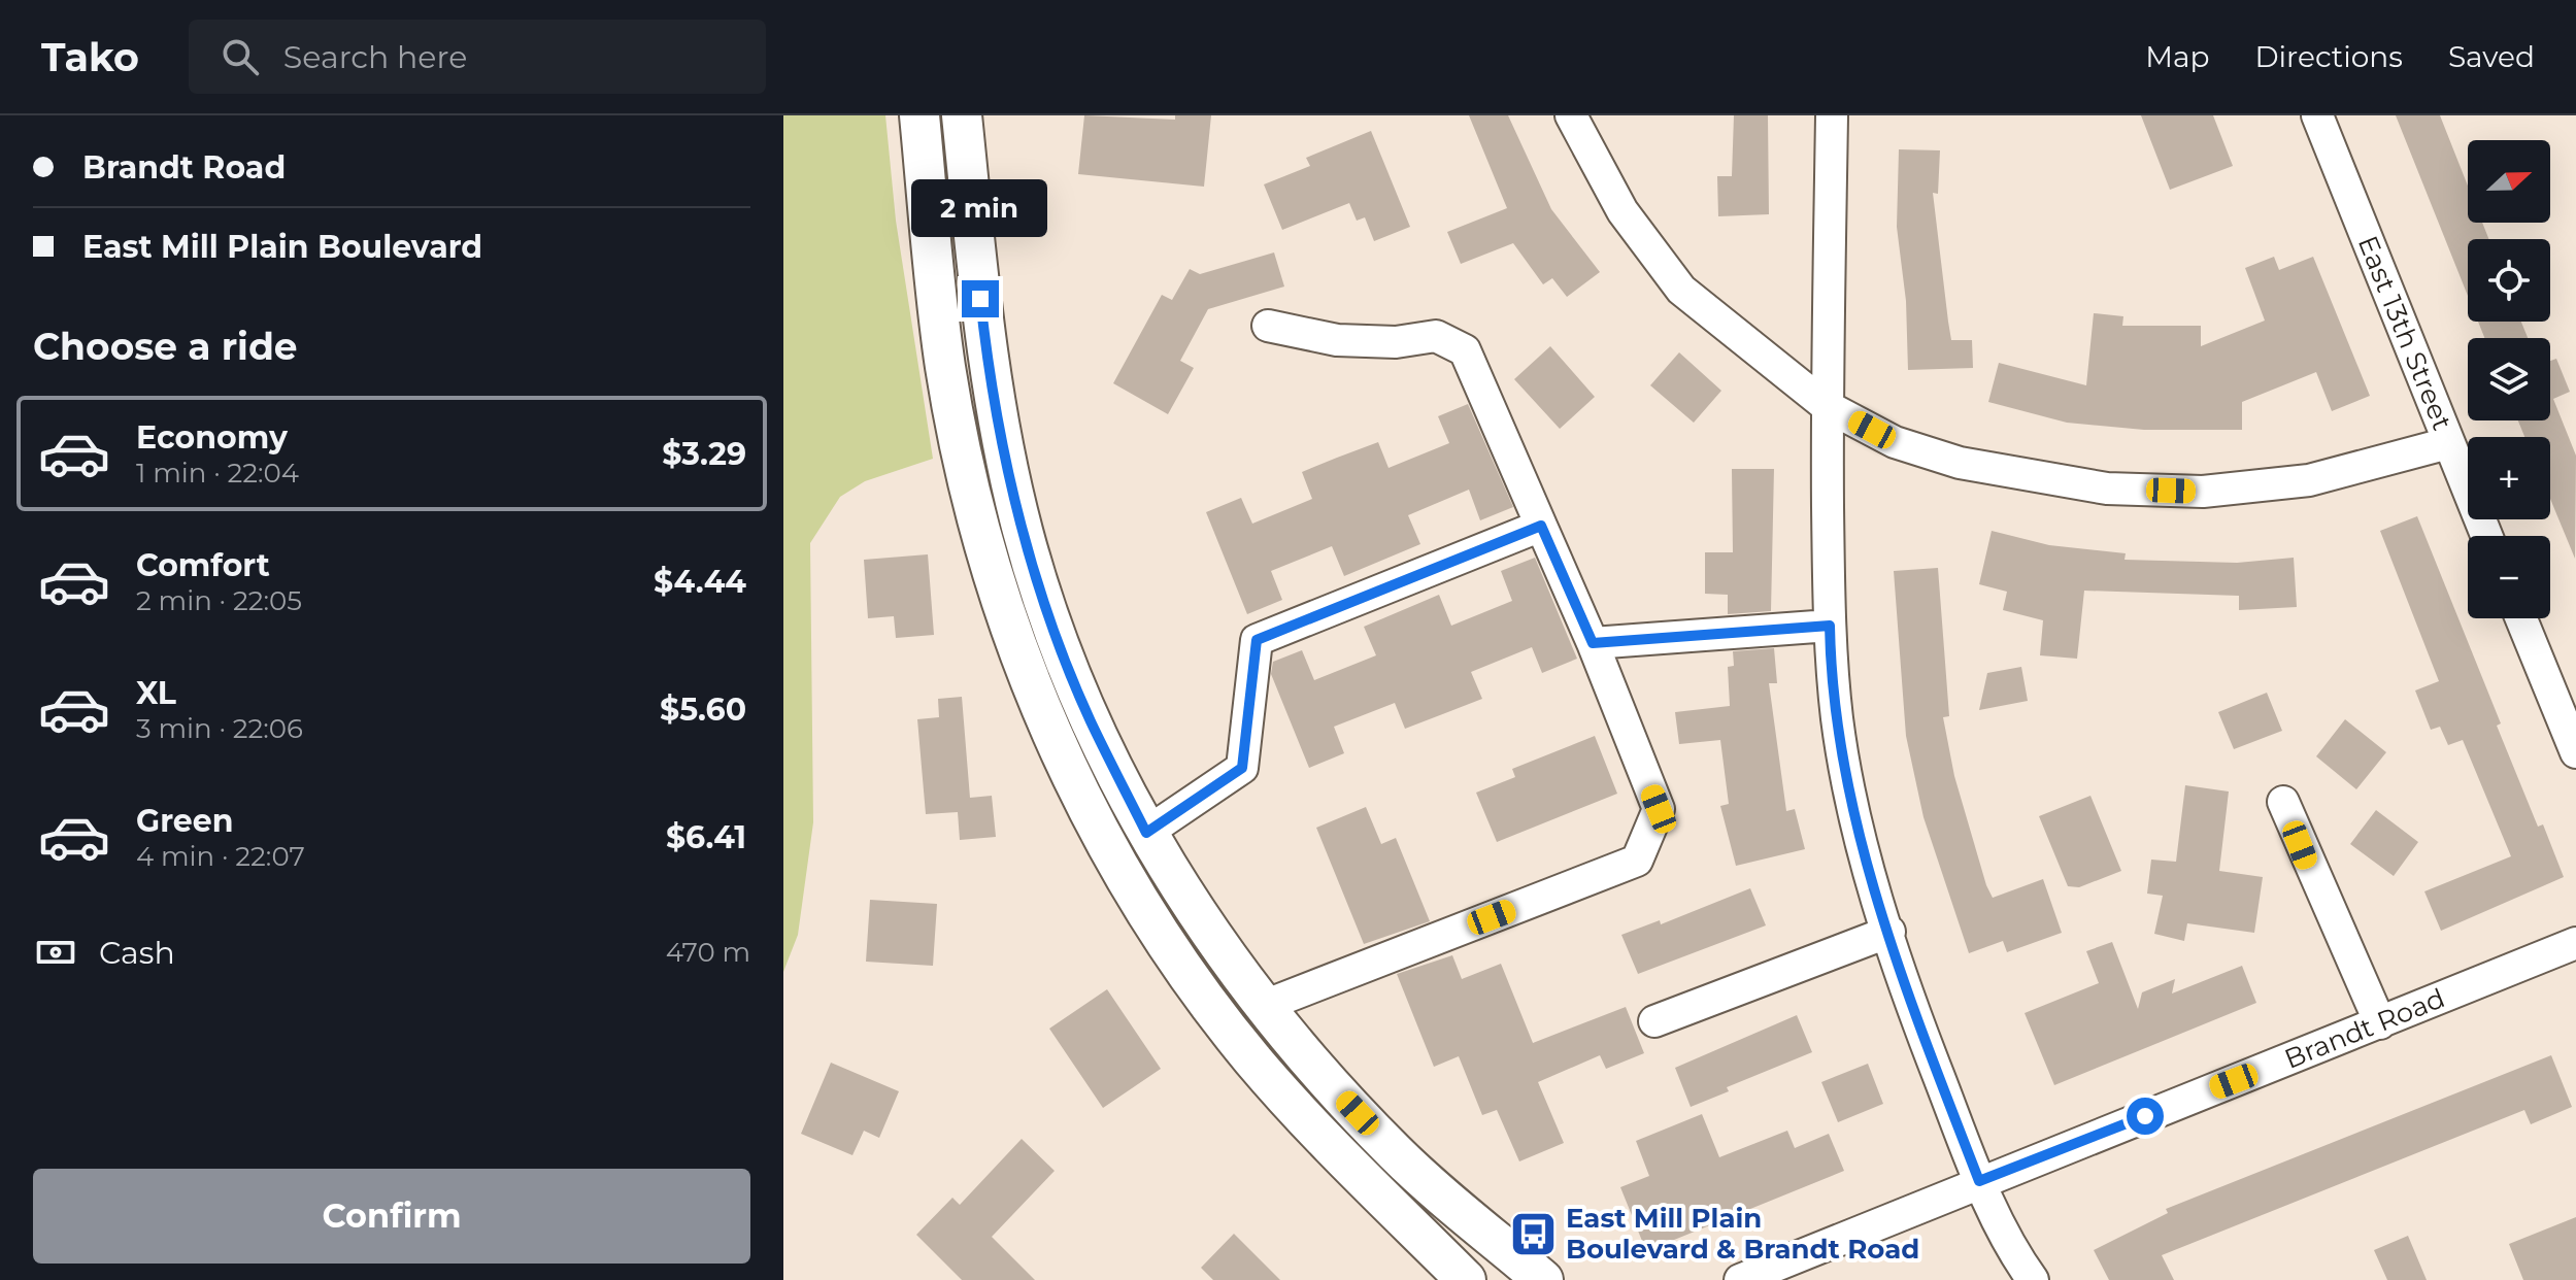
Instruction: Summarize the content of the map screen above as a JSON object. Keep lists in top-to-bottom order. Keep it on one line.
{"streets":{"street":["East 13th Street","Brandt Road"]},"places":{"bus stop":["East Mill Plain Boulevard & Brandt Road"]},"north":"right","page":{"header":"Tako","search":"Search here","nav":["Map","Directions","Saved"],"banner":["Brandt Road","East Mill Plain Boulevard"],"map_buttons":["+","−"],"bubble":"2 min","heading":"Choose a ride","list":[{"name":"Economy","note":"1 min · 22:04","value":"$3.29"},{"name":"Comfort","note":"2 min · 22:05","value":"$4.44"},{"name":"XL","note":"3 min · 22:06","value":"$5.60"},{"name":"Green","note":"4 min · 22:07","value":"$6.41"}],"pay":["Cash","470 m"],"buttons":"Confirm"}}
